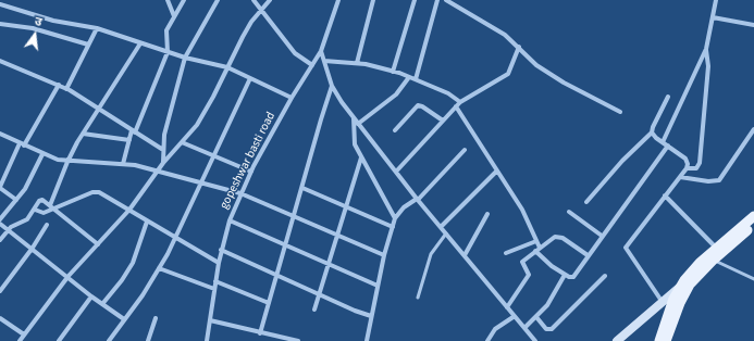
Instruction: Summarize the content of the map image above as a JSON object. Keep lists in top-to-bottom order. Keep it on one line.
{"streets":{"street":["gopeshwar basti road"]},"north":"top"}
